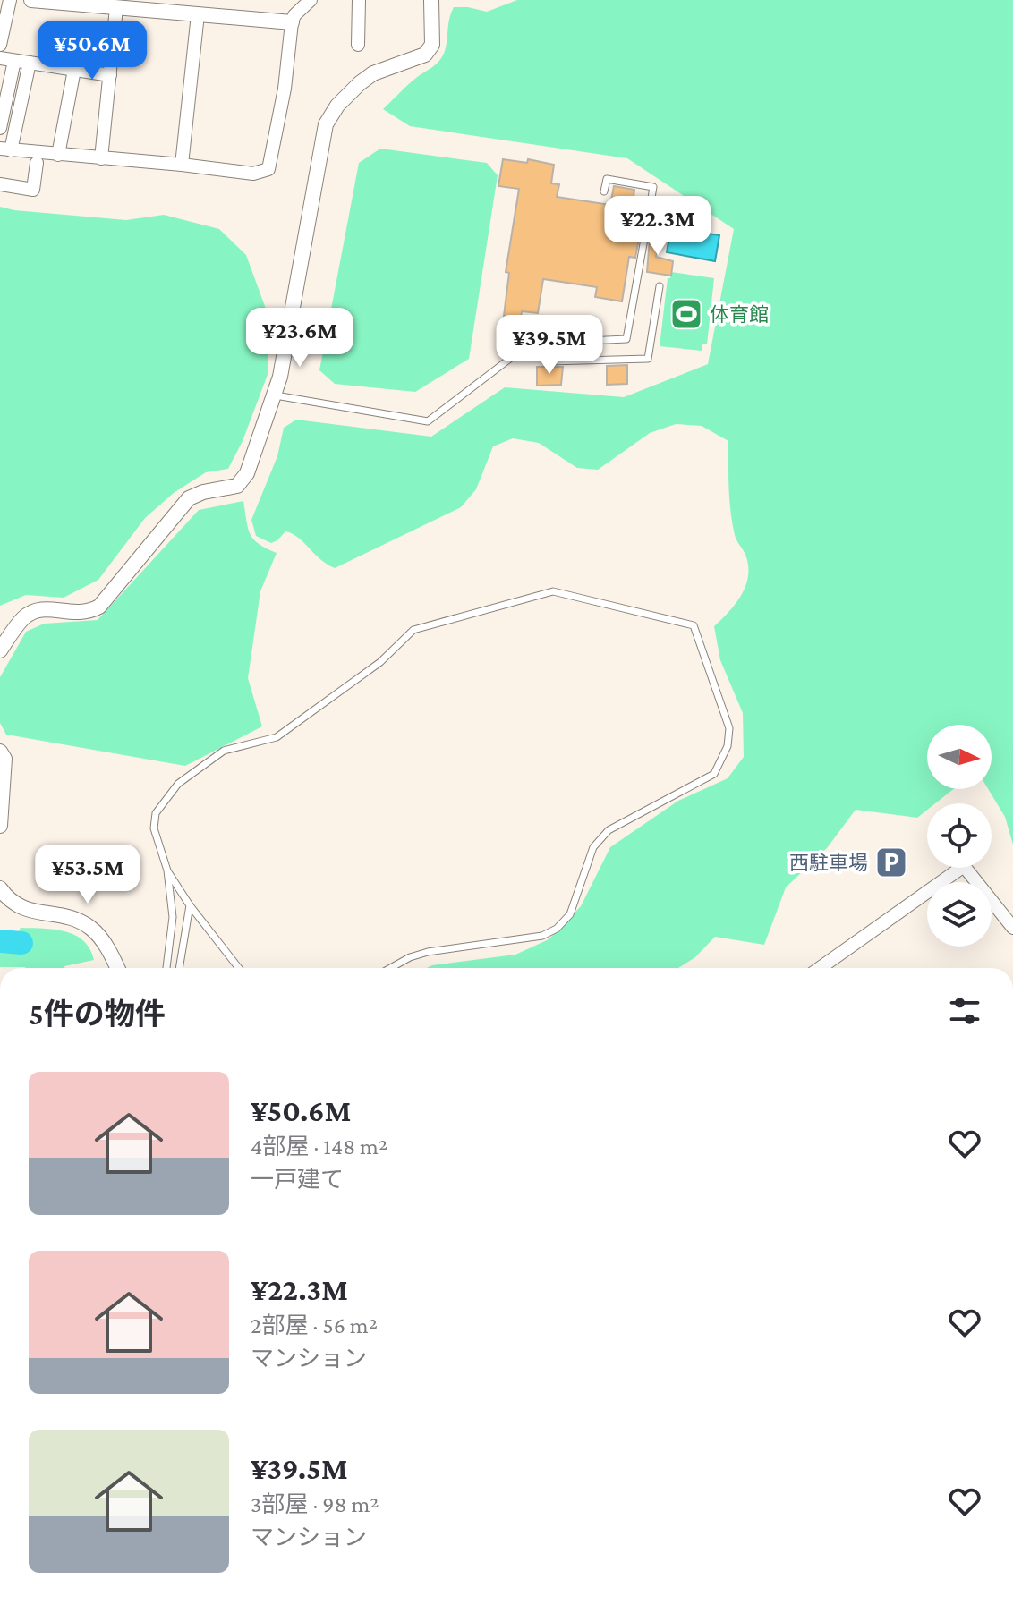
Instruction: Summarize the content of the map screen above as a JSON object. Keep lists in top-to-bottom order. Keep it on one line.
{"places":{"sports":["体育館"],"parking":["西駐車場"]},"north":"right","page":{"price":["¥50.6M","¥22.3M","¥23.6M","¥39.5M","¥53.5M"],"heading":"5件の物件","list":[{"name":"¥50.6M","note":"4部屋 · 148 m² · 一戸建て"},{"name":"¥22.3M","note":"2部屋 · 56 m² · マンション"},{"name":"¥39.5M","note":"3部屋 · 98 m² · マンション"}]}}
